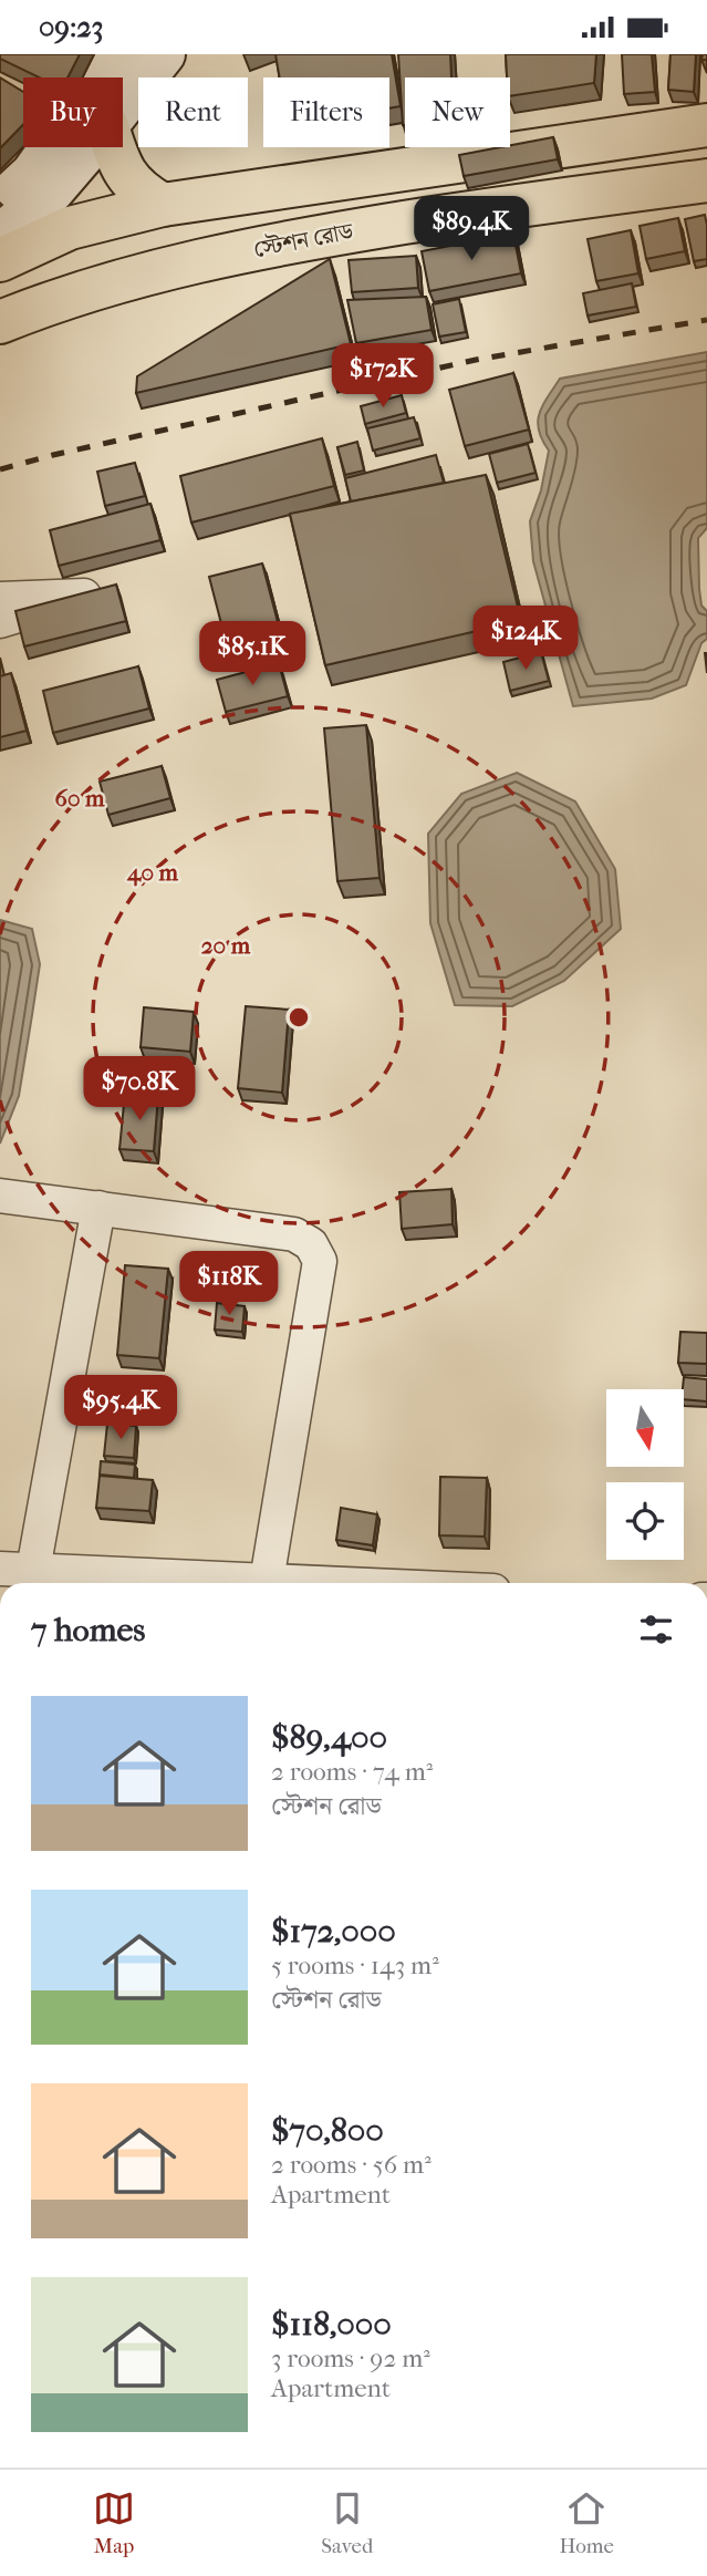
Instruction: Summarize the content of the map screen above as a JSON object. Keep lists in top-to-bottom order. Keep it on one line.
{"streets":{"highway":["স্টেশন রোড"]},"north":"bottom","page":{"status":"09:23","chip":["Buy","Rent","Filters","New"],"price":["$89.4K","$172K","$124K","$85.1K","$70.8K","$118K","$95.4K"],"heading":"7 homes","list":[{"name":"$89,400","note":"2 rooms · 74 m² · স্টেশন রোড"},{"name":"$172,000","note":"5 rooms · 143 m² · স্টেশন রোড"},{"name":"$70,800","note":"2 rooms · 56 m² · Apartment"},{"name":"$118,000","note":"3 rooms · 92 m² · Apartment"}],"tabs":["Map","Saved","Home"]},"rings":["60 m","40 m","20 m"]}
